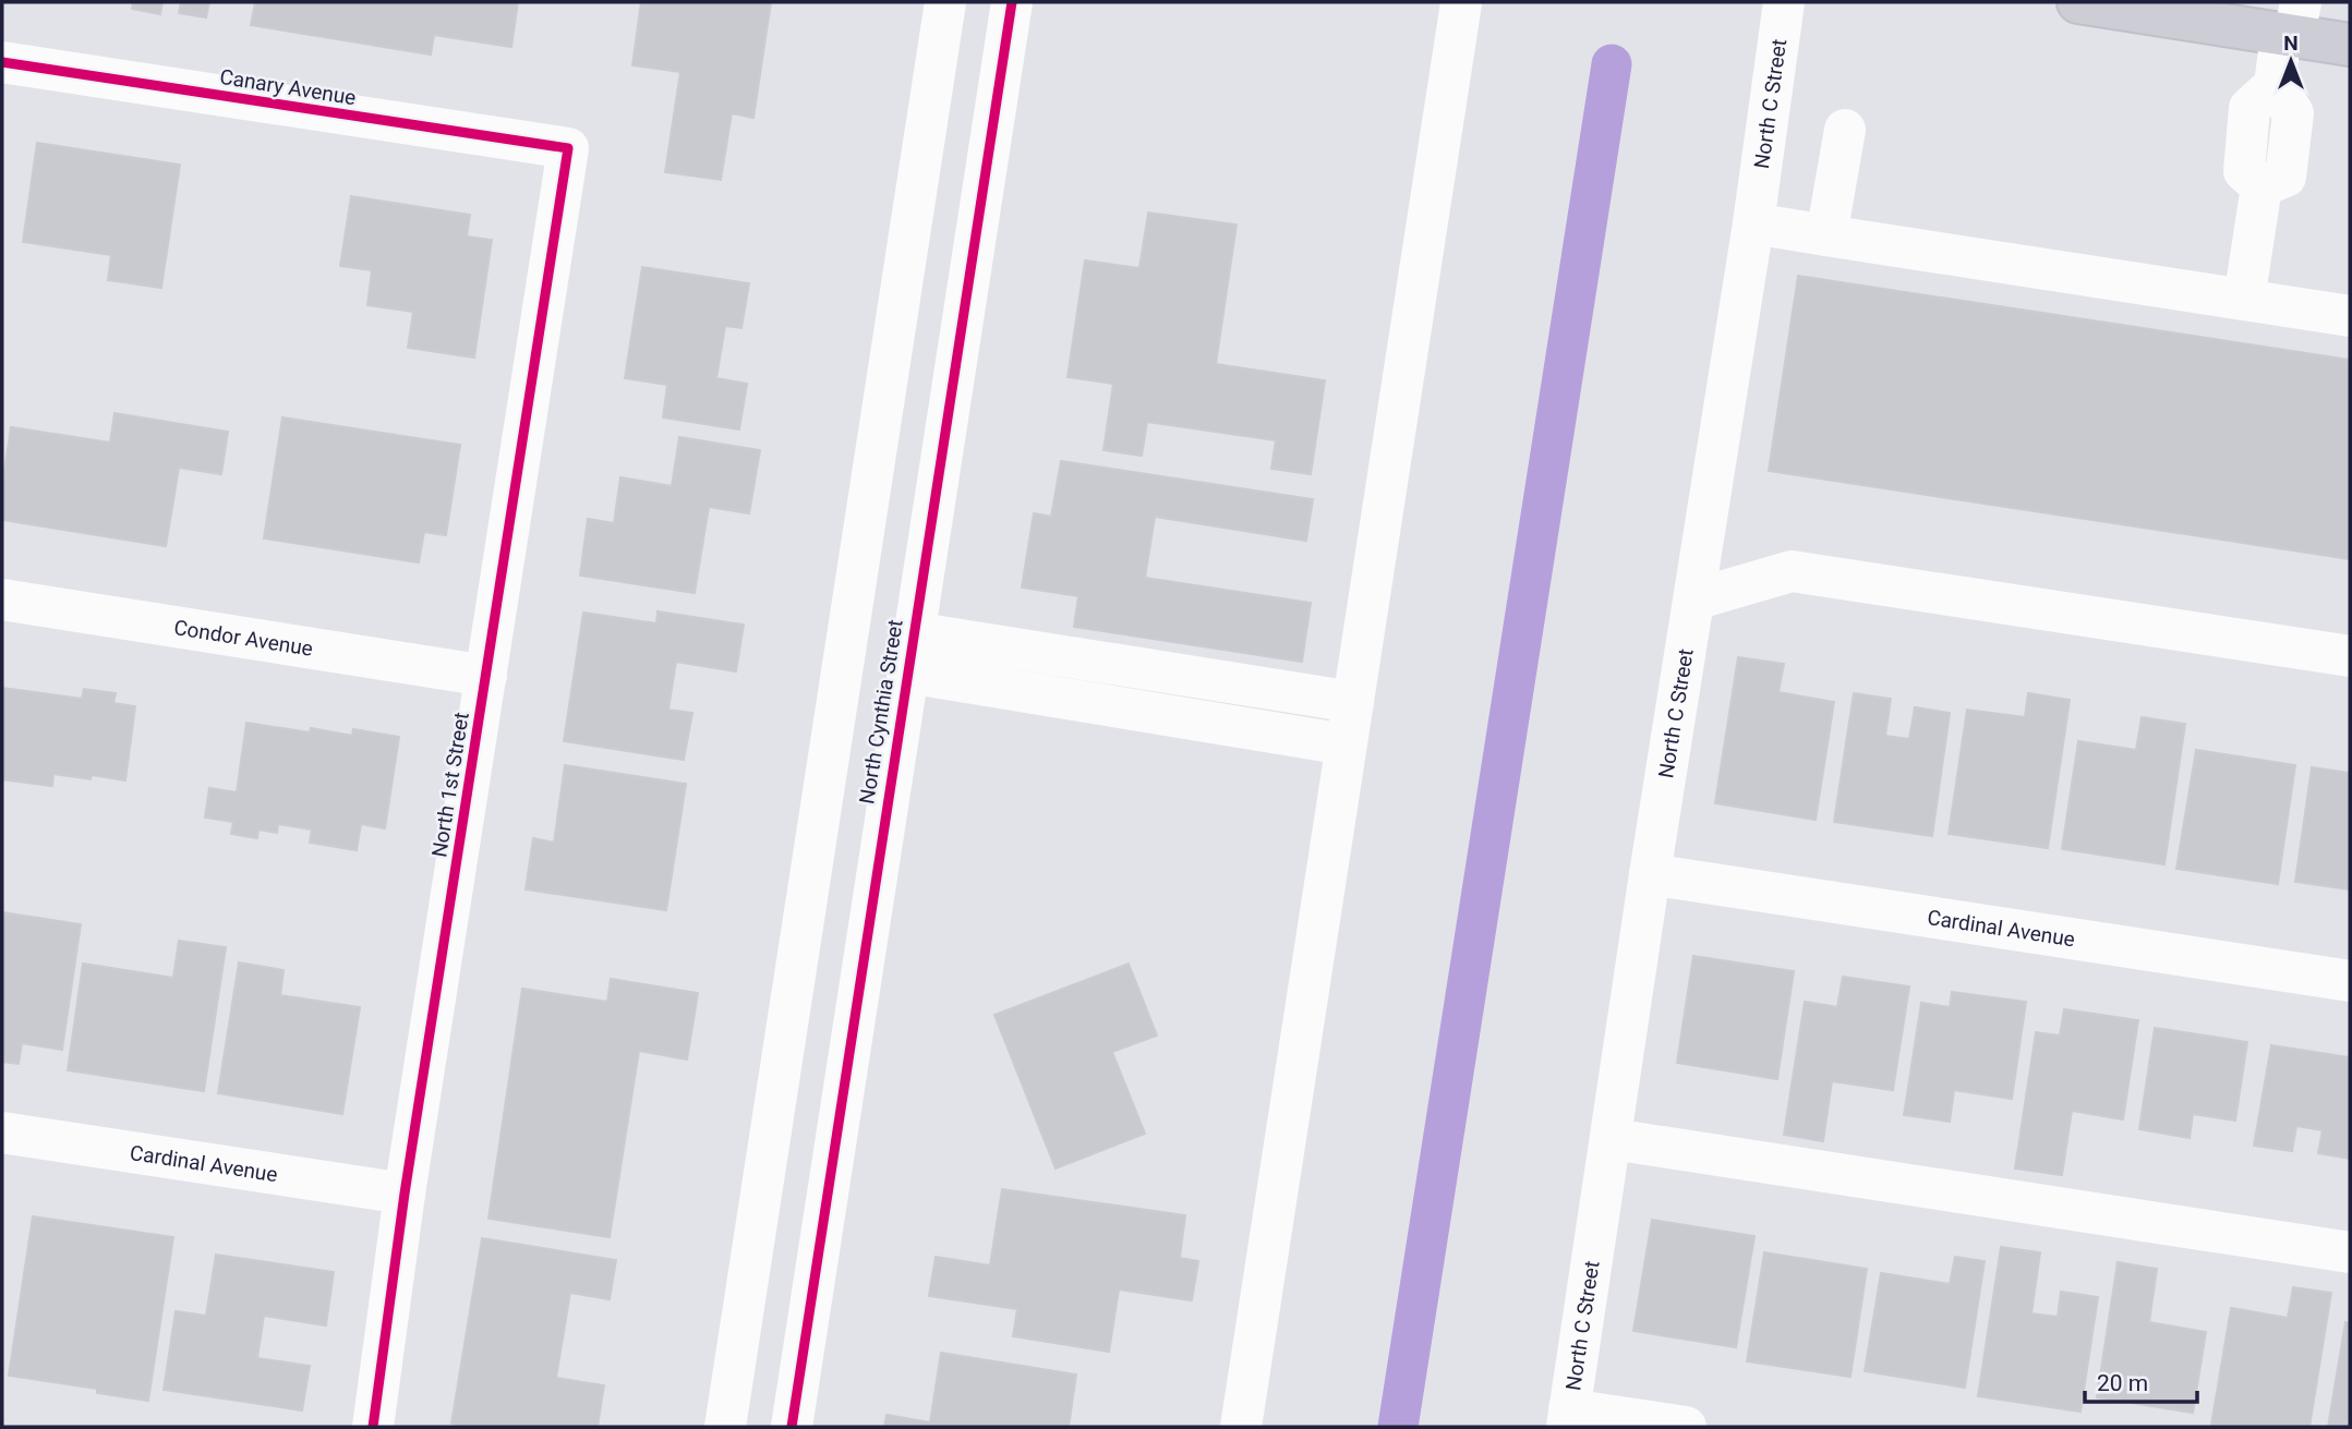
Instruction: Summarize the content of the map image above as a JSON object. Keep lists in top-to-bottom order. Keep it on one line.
{"streets":{"street":["Canary Avenue","North C Street","Condor Avenue","North Cynthia Street","North 1st Street","Cardinal Avenue"]},"crossings":[["Canary Avenue","North 1st Street"],["North C Street","Cardinal Avenue"],["Condor Avenue","North 1st Street"],["North 1st Street","Cardinal Avenue"]],"scale_bar":"20 m","north":"top"}
